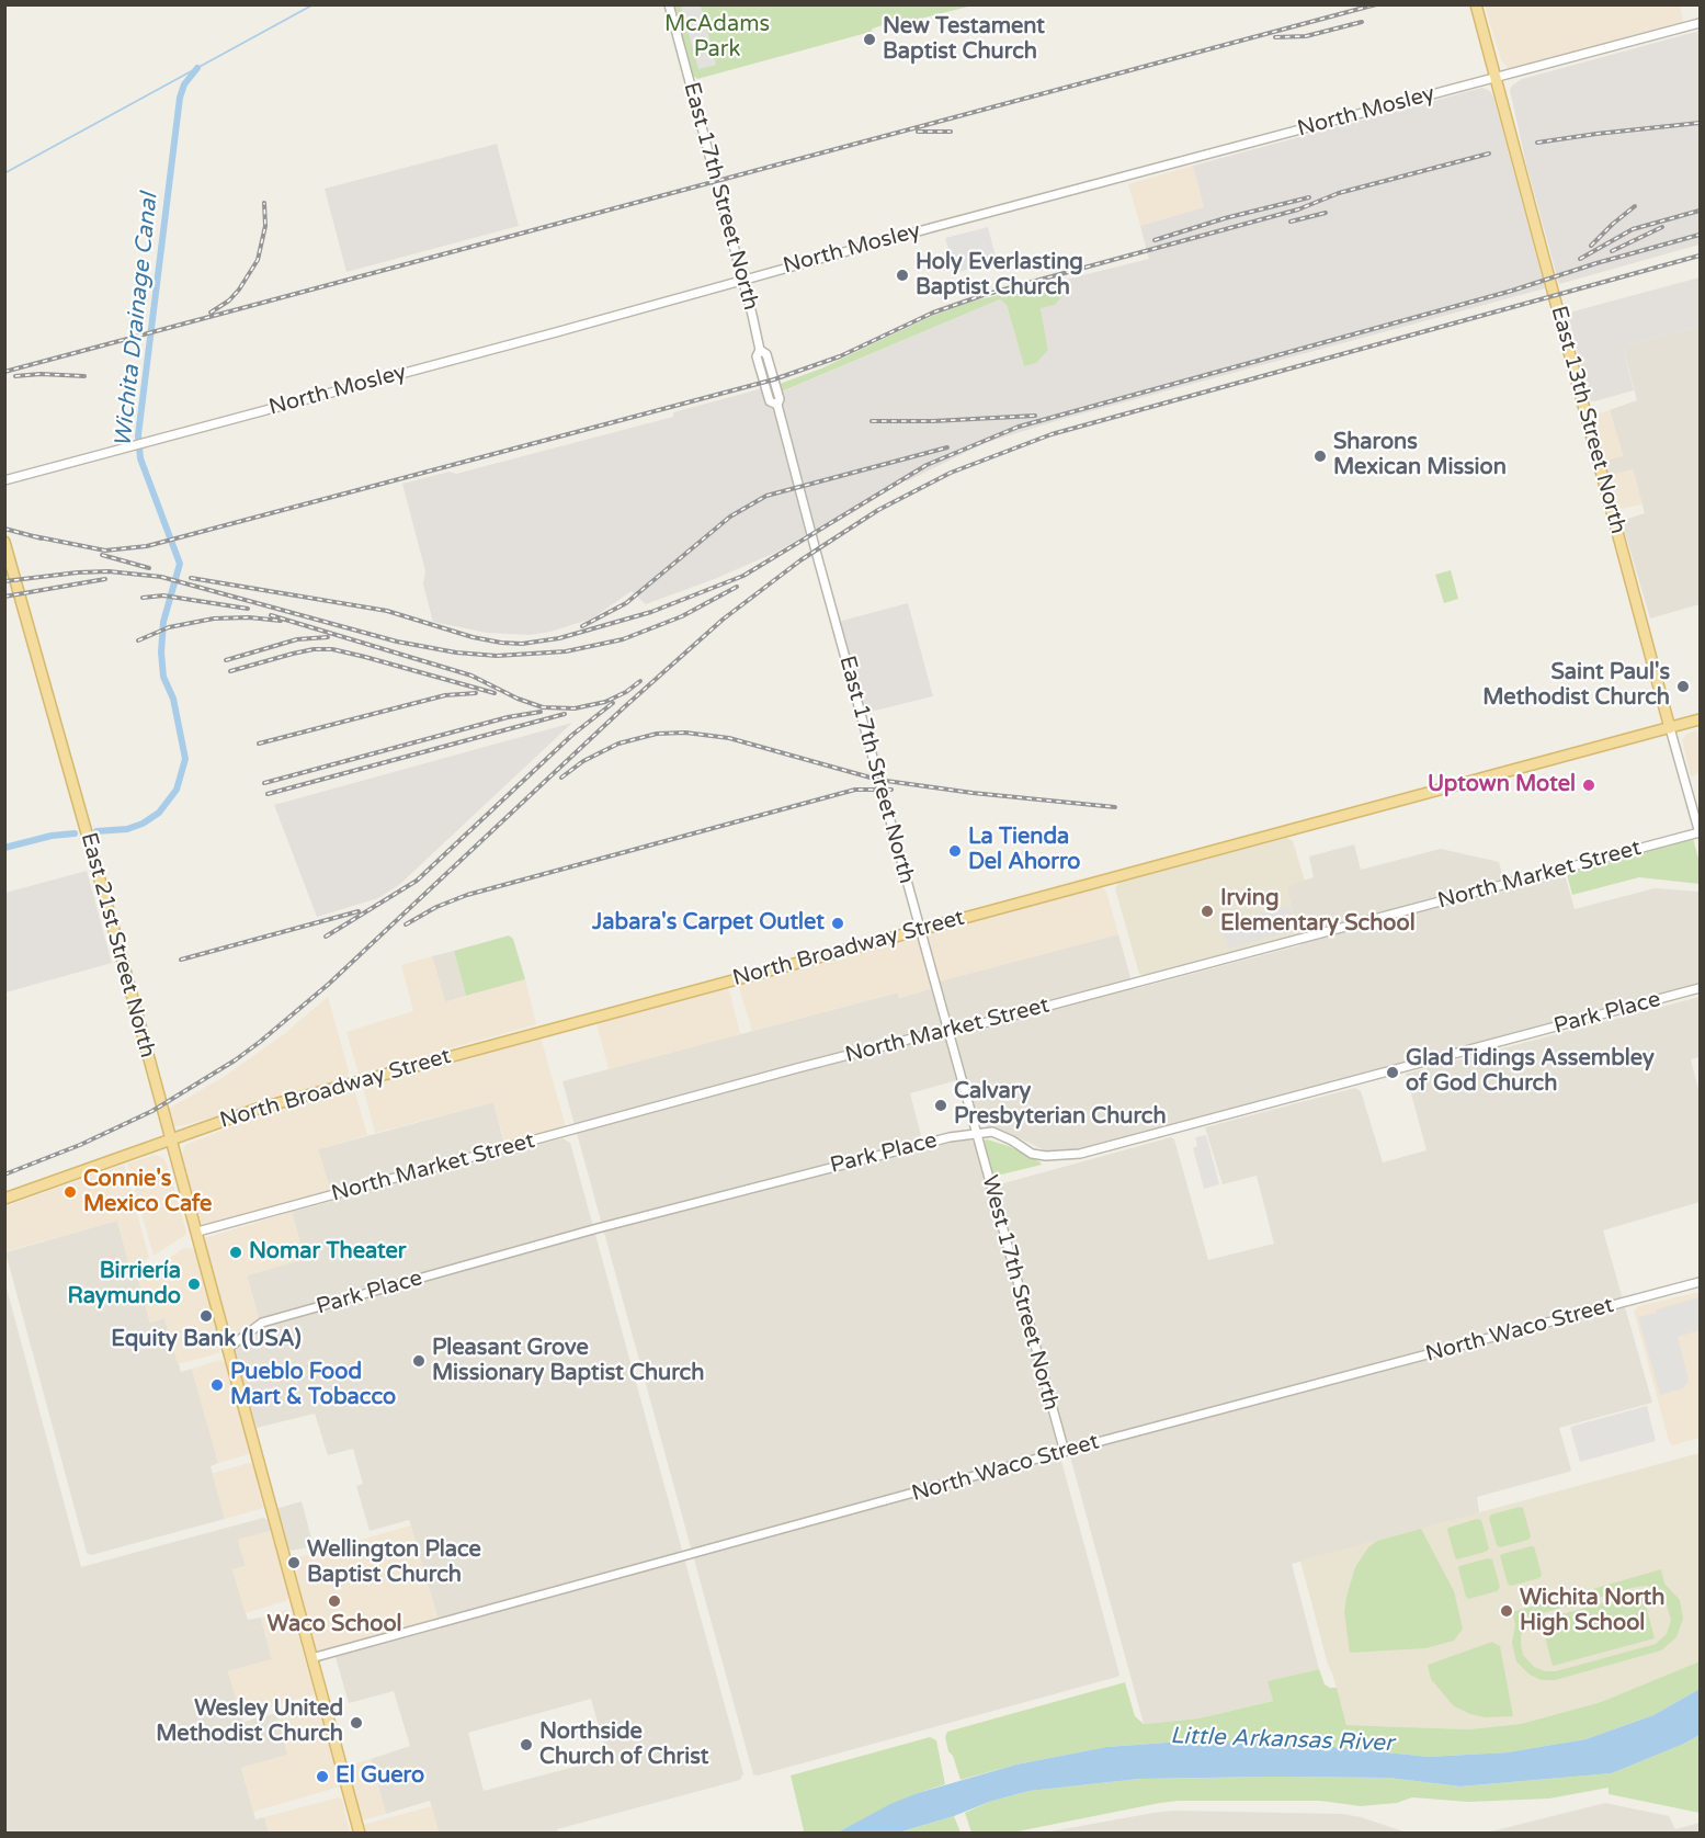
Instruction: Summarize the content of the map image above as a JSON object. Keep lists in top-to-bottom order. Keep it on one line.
{"streets":{"main road":["East 13th Street North","East 21st Street North","North Broadway Street"],"street":["North Mosley","East 17th Street North","North Market Street","Park Place","West 17th Street North","North Waco Street"]},"crossings":[["North Mosley","East 17th Street North"],["North Mosley","East 13th Street North"],["East 17th Street North","North Market Street"],["East 17th Street North","North Broadway Street"],["East 17th Street North","Park Place"],["East 17th Street North","West 17th Street North"],["East 13th Street North","North Market Street"],["East 13th Street North","North Broadway Street"],["North Market Street","East 21st Street North"],["East 21st Street North","North Broadway Street"],["East 21st Street North","Park Place"],["East 21st Street North","North Waco Street"],["Park Place","West 17th Street North"],["West 17th Street North","North Waco Street"]],"water":["Wichita Drainage Canal","Little Arkansas River"],"parks":["McAdams Park"],"places":["New Testament Baptist Church","Holy Everlasting Baptist Church","Sharons Mexican Mission","Saint Paul's Methodist Church","Uptown Motel","La Tienda Del Ahorro","Irving Elementary School","Jabara's Carpet Outlet","Glad Tidings Assembley of God Church","Calvary Presbyterian Church","Connie's Mexico Cafe","Nomar Theater","Birriería Raymundo","Equity Bank (USA)","Pleasant Grove Missionary Baptist Church","Pueblo Food Mart & Tobacco","Wellington Place Baptist Church","Waco School","Wichita North High School","Wesley United Methodist Church","Northside Church of Christ","El Guero"]}
